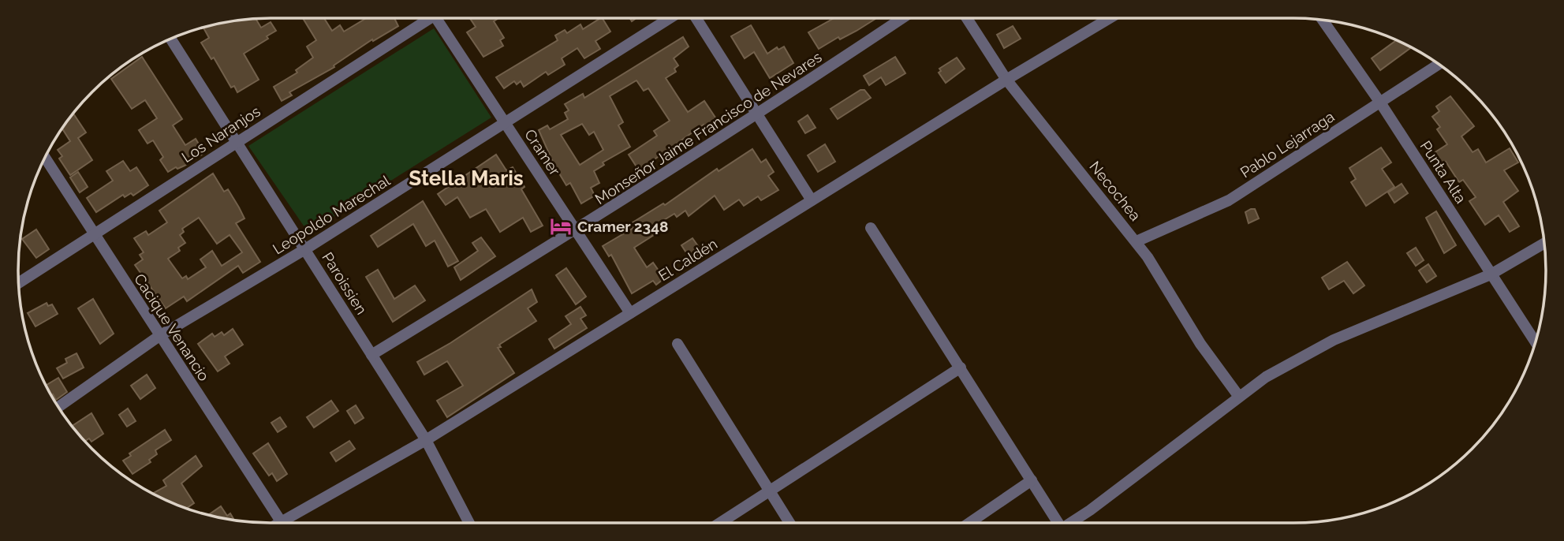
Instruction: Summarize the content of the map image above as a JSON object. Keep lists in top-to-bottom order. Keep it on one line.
{"streets":{"street":["Monseñor Jaime Francisco de Nevares","Los Naranjos","Pablo Lejarraga","Cramer","Punta Alta","Necochea","Leopoldo Marechal","El Caldén","Paroissien","Cacique Venancio"]},"crossings":[["Monseñor Jaime Francisco de Nevares","Cramer"],["Monseñor Jaime Francisco de Nevares","Paroissien"],["Los Naranjos","Paroissien"],["Los Naranjos","Cacique Venancio"],["Pablo Lejarraga","Punta Alta"],["Pablo Lejarraga","Necochea"],["Cramer","Leopoldo Marechal"],["Cramer","El Caldén"],["Necochea","El Caldén"],["Leopoldo Marechal","Paroissien"],["Leopoldo Marechal","Cacique Venancio"],["El Caldén","Paroissien"],["El Caldén","Cacique Venancio"]],"districts":["Stella Maris"],"places":{"hotel":["Cramer 2348"]}}
